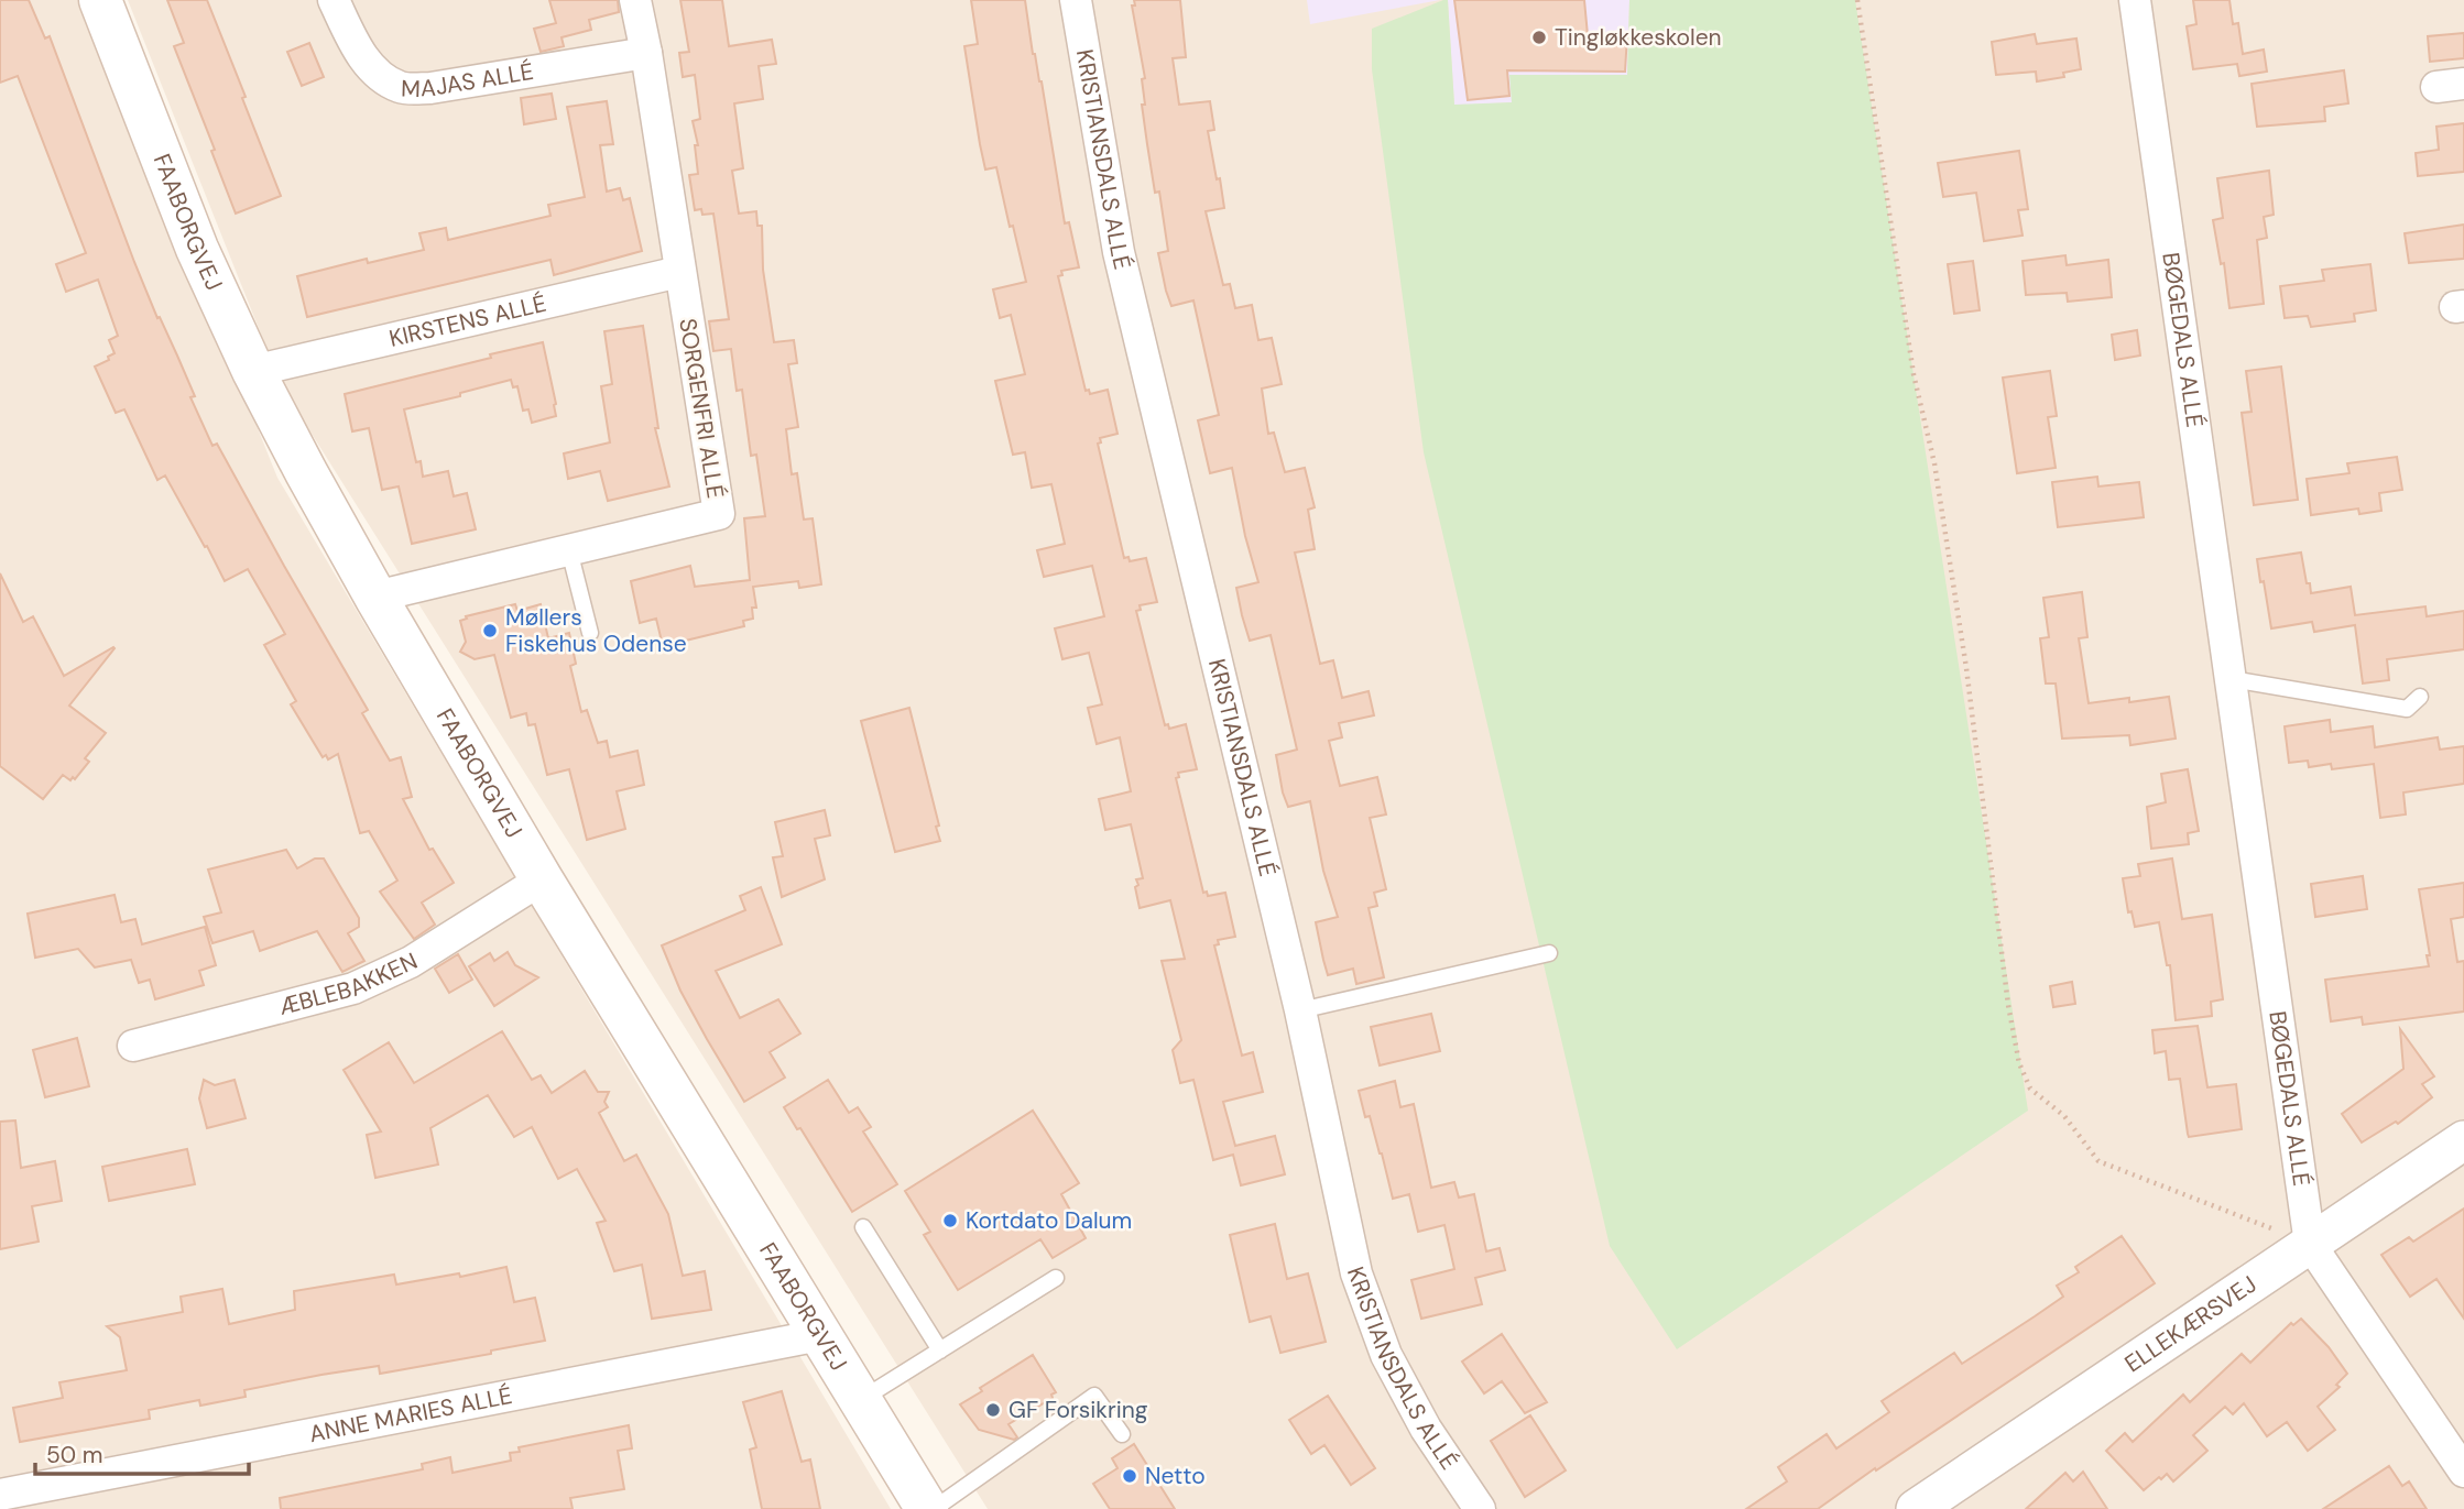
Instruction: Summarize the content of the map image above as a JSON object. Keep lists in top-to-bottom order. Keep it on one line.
{"streets":{"main road":["FAABORGVEJ"],"street":["MAJAS ALLÉ","KRISTIANSDALS ALLÉ","KIRSTENS ALLÉ","BØGEDALS ALLÉ","SORGENFRI ALLÉ","ÆBLEBAKKEN","ELLEKÆRSVEJ","ANNE MARIES ALLÉ"]},"crossings":[["MAJAS ALLÉ","SORGENFRI ALLÉ"],["FAABORGVEJ","KIRSTENS ALLÉ"],["FAABORGVEJ","SORGENFRI ALLÉ"],["FAABORGVEJ","ÆBLEBAKKEN"],["FAABORGVEJ","ANNE MARIES ALLÉ"],["KIRSTENS ALLÉ","SORGENFRI ALLÉ"],["BØGEDALS ALLÉ","ELLEKÆRSVEJ"]],"places":["Tingløkkeskolen","Møllers Fiskehus Odense","Kortdato Dalum","GF Forsikring","Netto"],"scale_bar":"50 m"}
